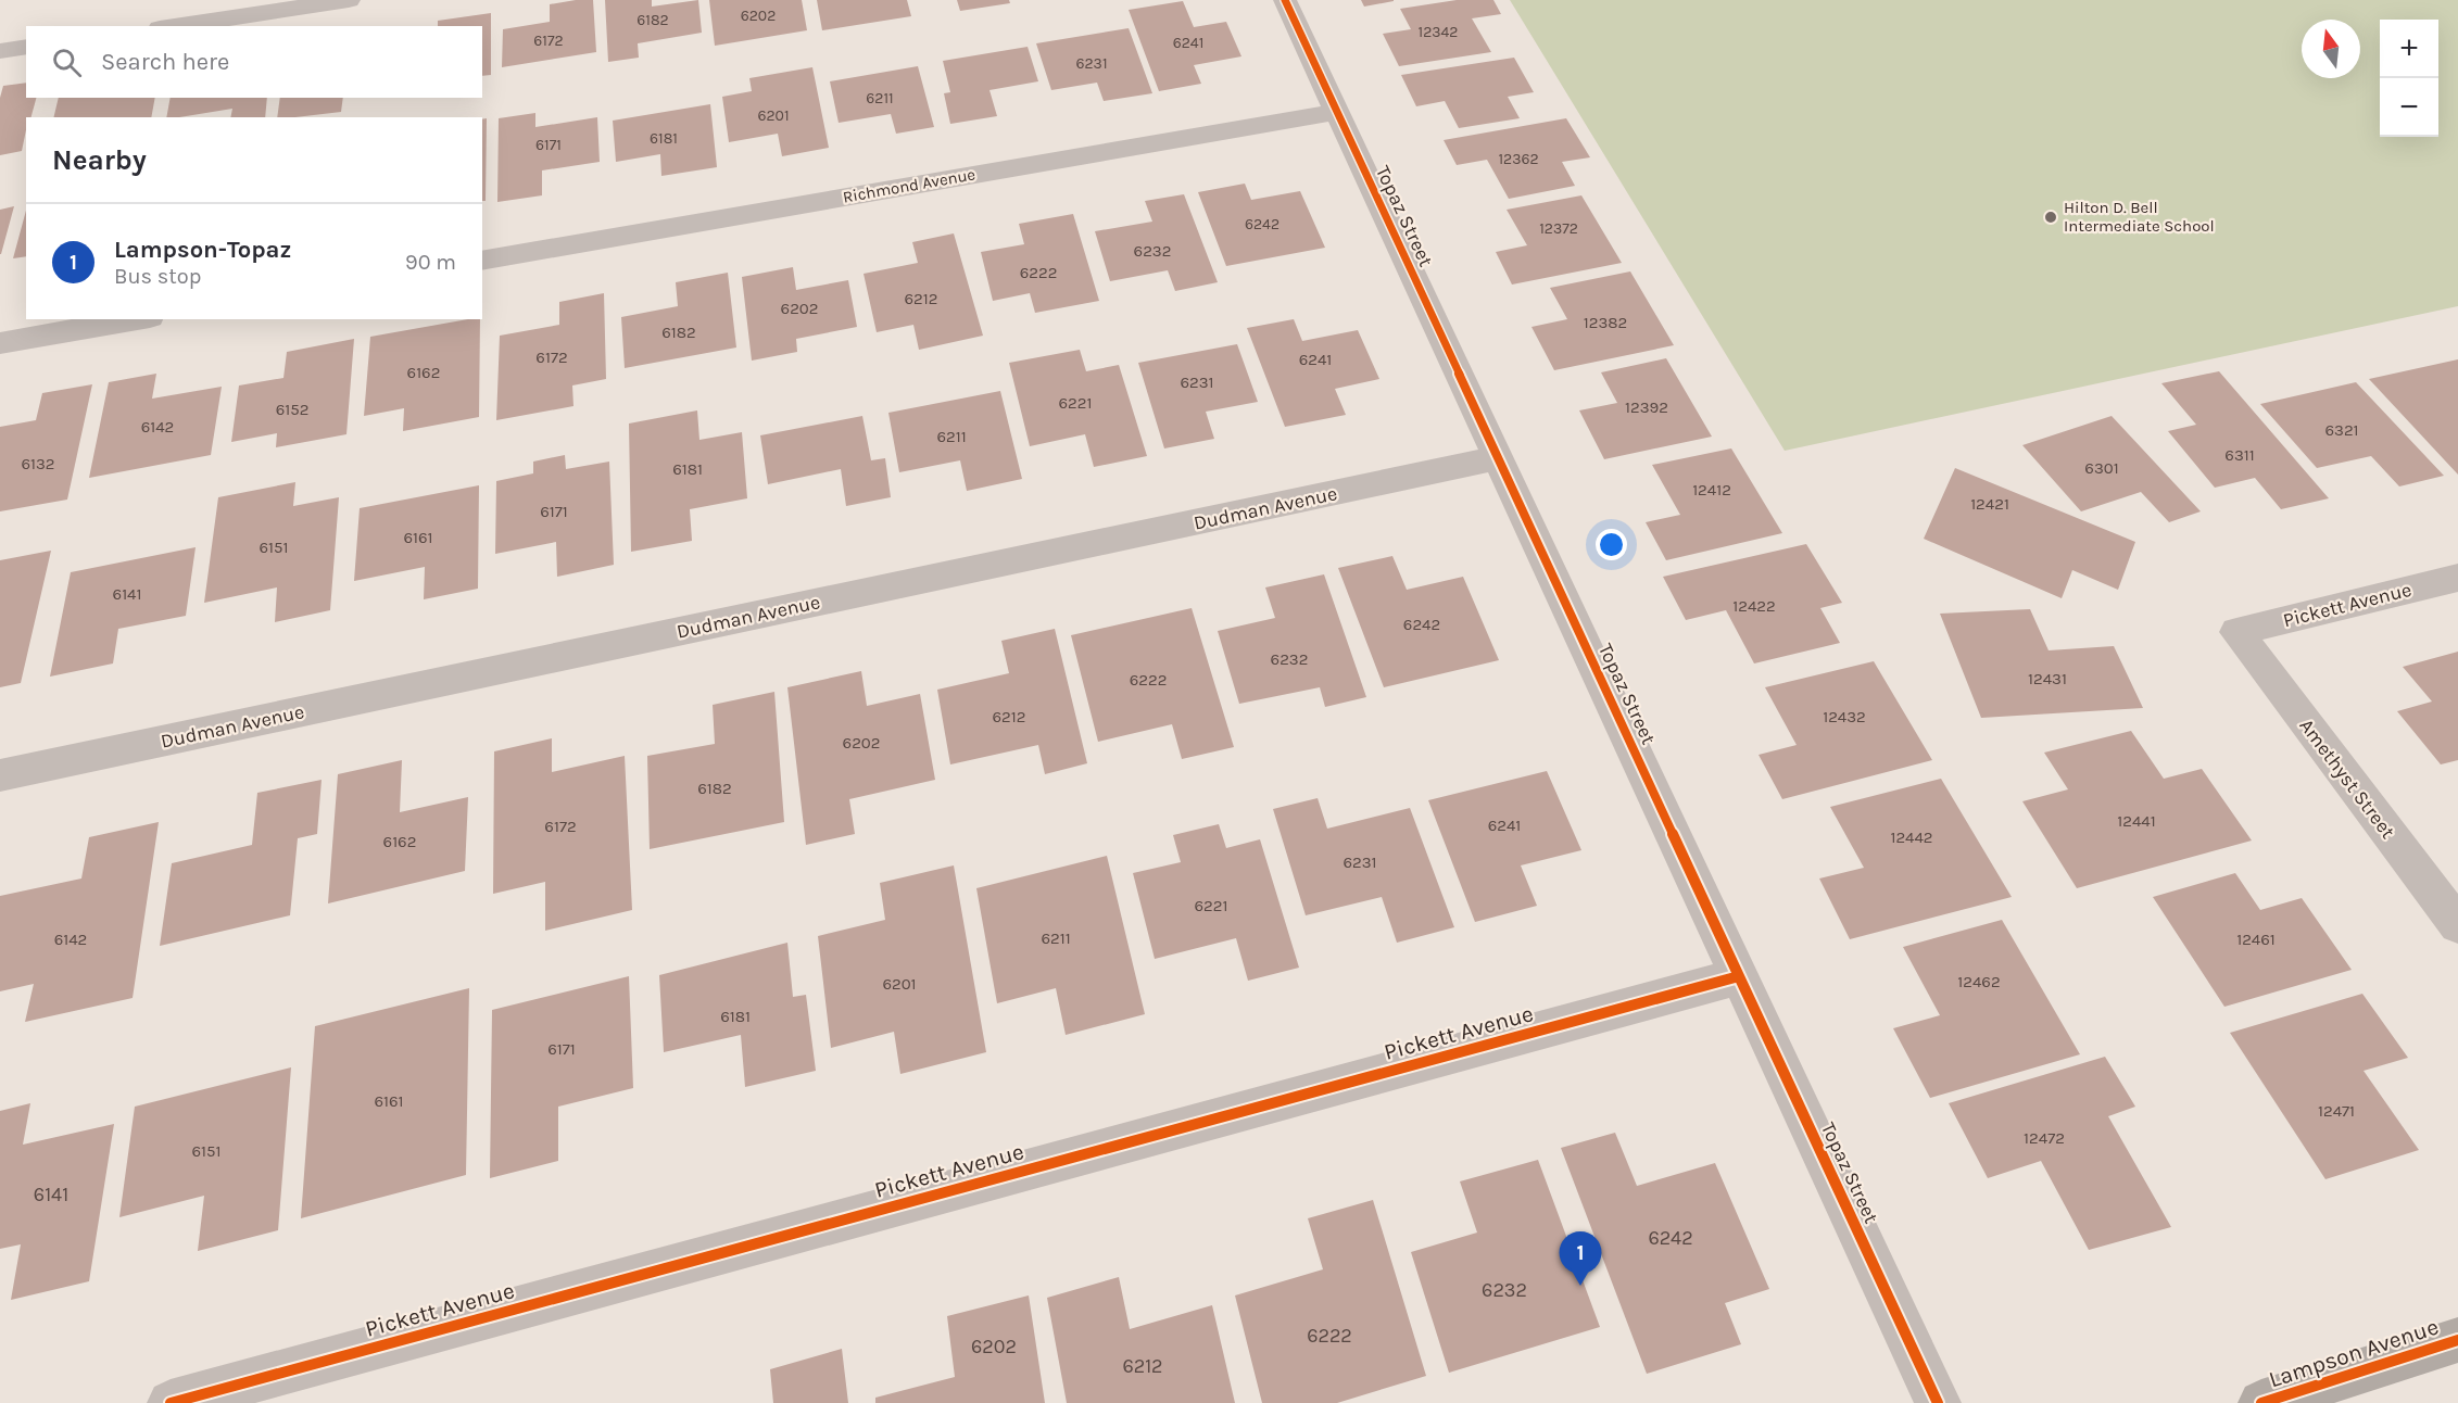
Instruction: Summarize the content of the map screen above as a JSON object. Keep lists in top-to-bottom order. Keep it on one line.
{"streets":{"main road":["Lampson Avenue"],"street":["Richmond Avenue","Topaz Street","Dudman Avenue","Pickett Avenue","Amethyst Street"]},"crossings":[["Richmond Avenue","Topaz Street"],["Topaz Street","Dudman Avenue"],["Topaz Street","Pickett Avenue"],["Pickett Avenue","Amethyst Street"]],"places":["Hilton D. Bell Intermediate School"],"house_numbers":["6202","6182","12342","6172","6241","6231","6211","6201","6181","6171","12362","6242","12372","6232","6222","6212","6202","12382","6182","6172","6241","6162","6231","6221","12392","6152","6142","6321","6211","6311","6132","6301","6181","12412","12421","6171","6161","6151","6141","12422","6242","6232","12431","6222","6212","12432","6202","6182","12441","6241","6172","12442","6162","6231","6221","6211","6142","12461","12462","6201","6181","6171","6161","12471","12472","6151","6141","6242","6232","6222","6202","6212"],"north":"top","page":{"map_buttons":["+","−"],"search":"Search here","heading":"Nearby","list":[{"mark":"1","name":"Lampson-Topaz","note":"Bus stop","value":"90 m"}],"pins":"1"}}
